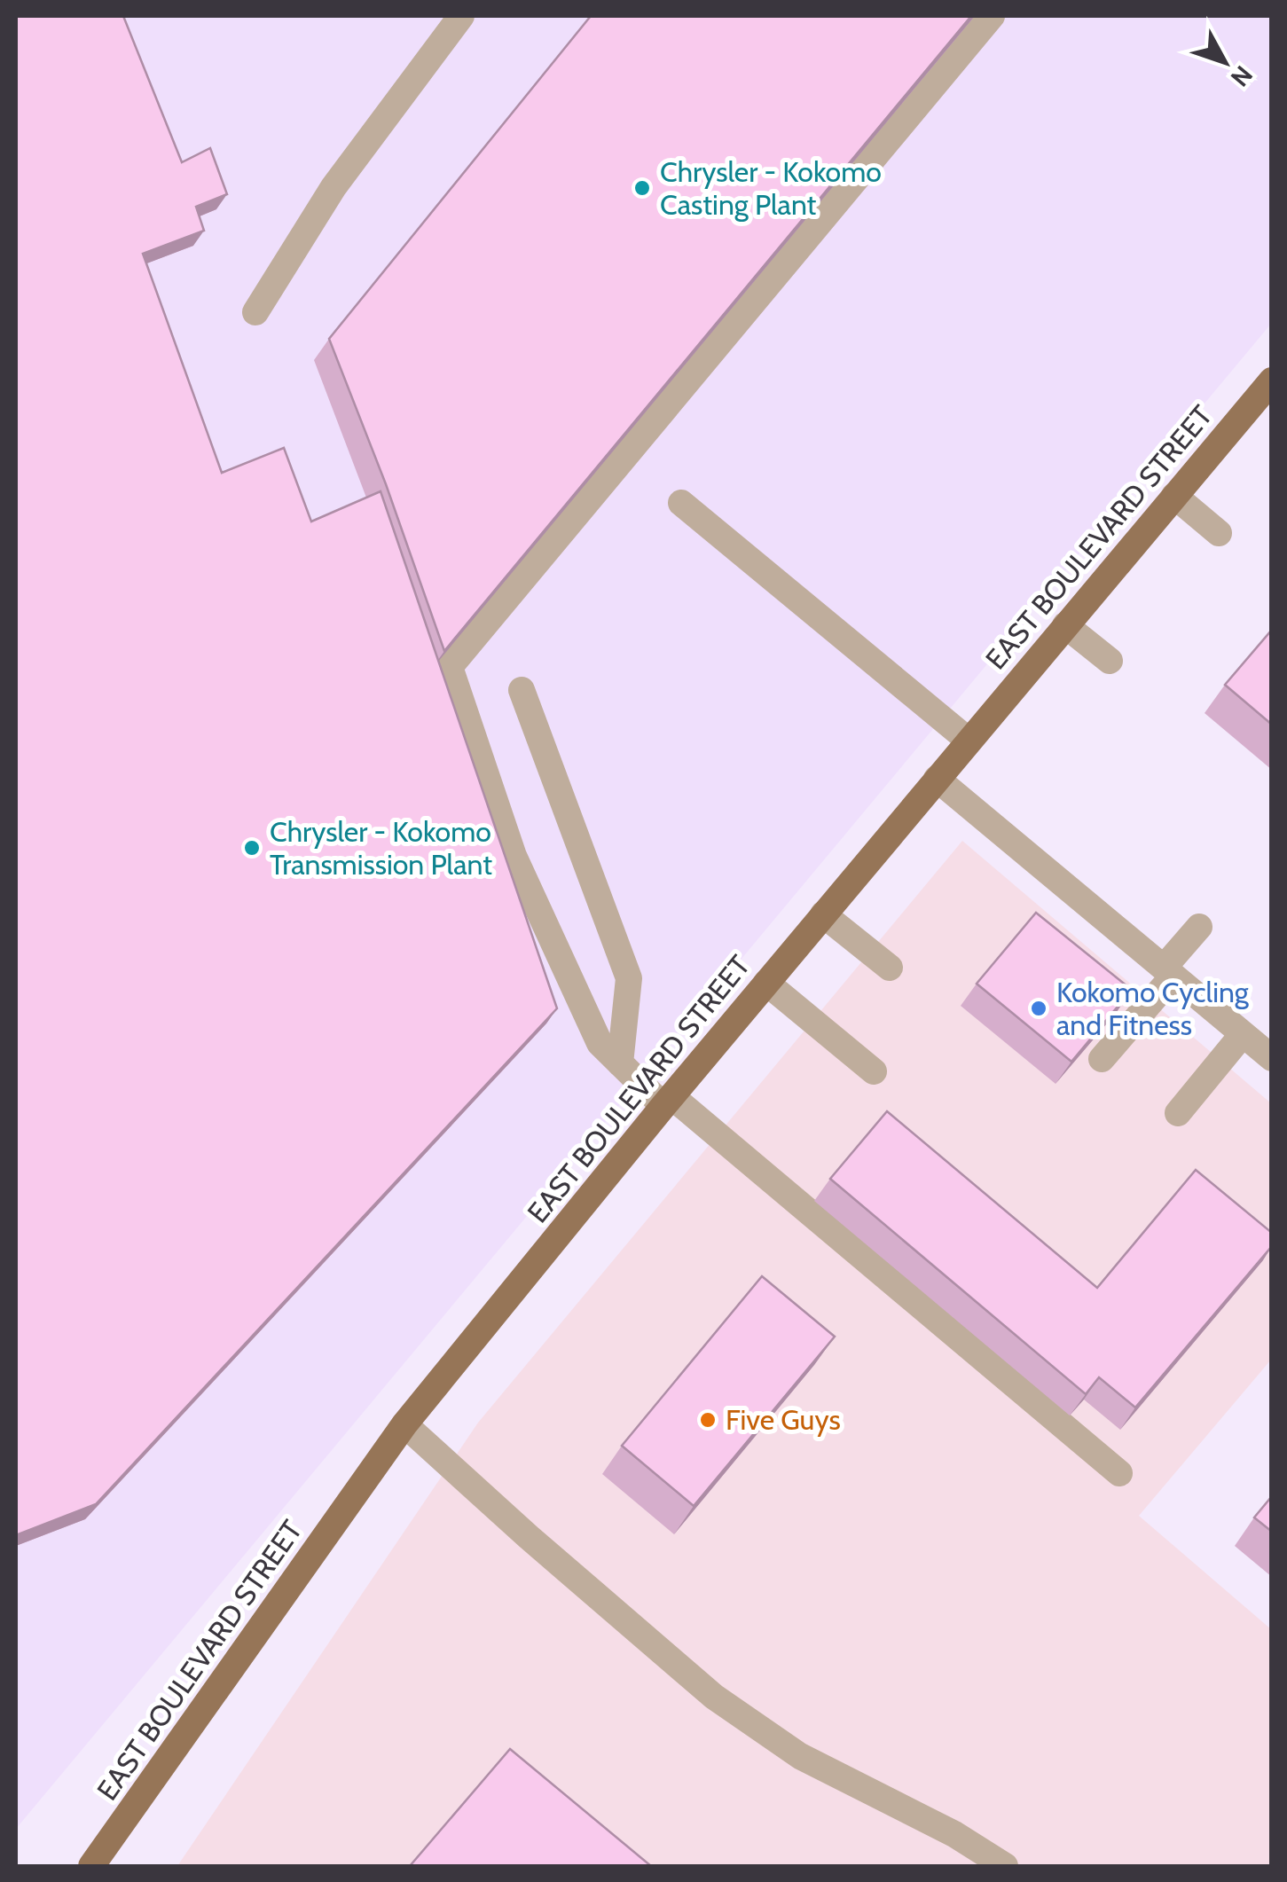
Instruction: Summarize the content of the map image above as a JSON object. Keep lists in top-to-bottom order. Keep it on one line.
{"streets":{"main road":["EAST BOULEVARD STREET"]},"places":["Chrysler - Kokomo Casting Plant","Chrysler - Kokomo Transmission Plant","Kokomo Cycling and Fitness","Five Guys"],"north":"bottom right"}
